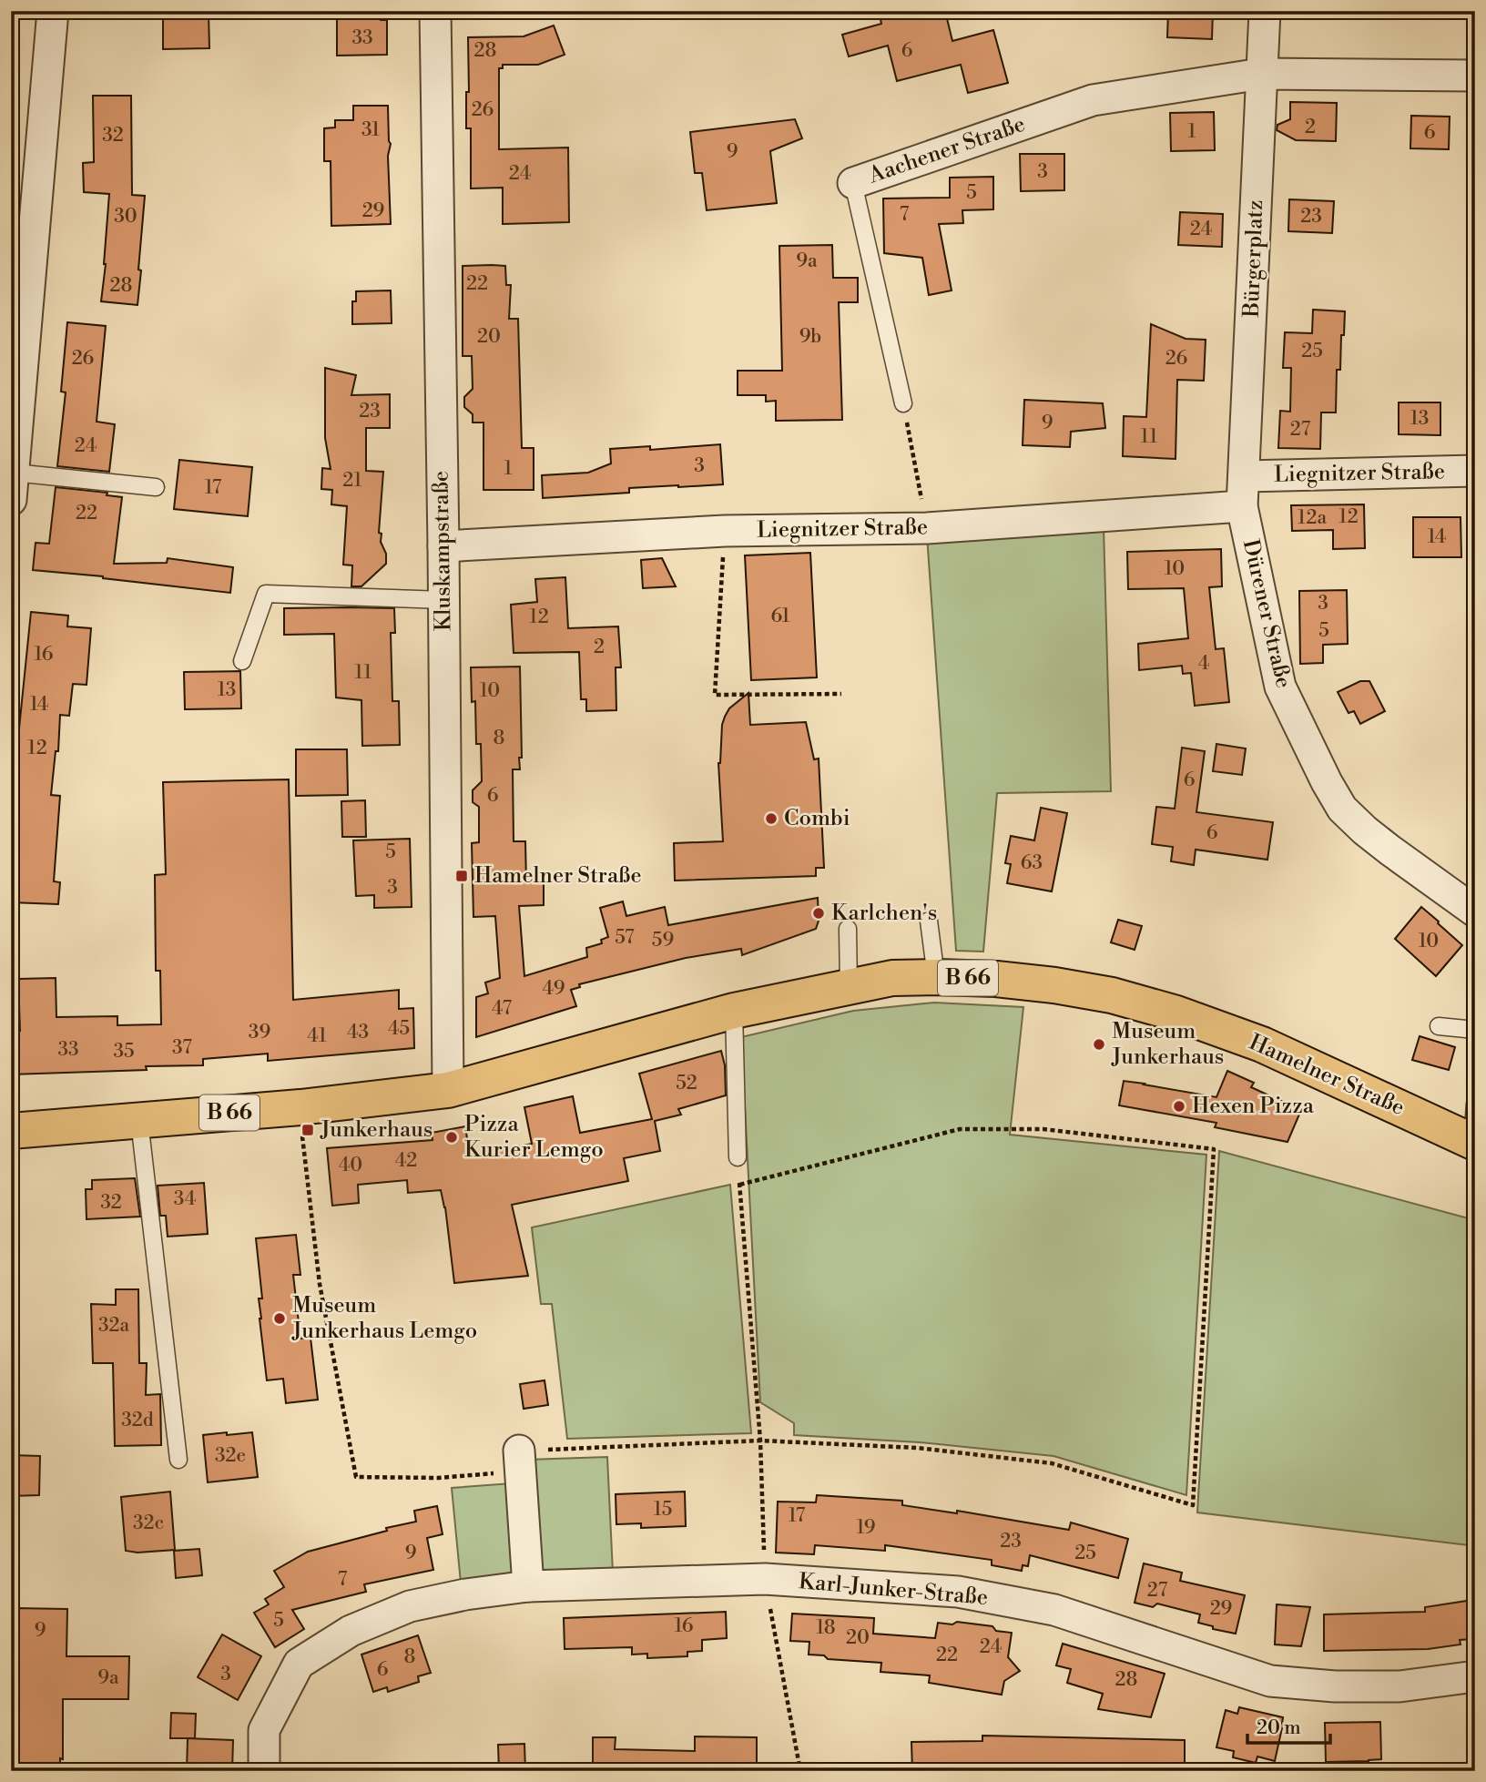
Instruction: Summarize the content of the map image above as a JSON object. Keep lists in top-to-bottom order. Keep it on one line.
{"streets":{"main road":["B 66","Hamelner Straße"],"street":["Aachener Straße","Bürgerplatz","Liegnitzer Straße","Kluskampstraße","Dürener Straße","Karl-Junker-Straße"]},"crossings":[["Aachener Straße","Bürgerplatz"],["Bürgerplatz","Liegnitzer Straße"],["Bürgerplatz","Dürener Straße"],["Liegnitzer Straße","Kluskampstraße"],["Liegnitzer Straße","Dürener Straße"],["Kluskampstraße","Hamelner Straße"]],"places":{"other":["Combi","Karlchen's","Museum Junkerhaus","Hexen Pizza","Pizza Kurier Lemgo","Museum Junkerhaus Lemgo"],"transit":["Hamelner Straße","Junkerhaus"]},"house_numbers":["33","28","6","26","2","31","1","6","32","9","3","24","5","29","7","30","23","24","9a","22","28","20","9b","25","26","26","23","13","9","27","11","24","3","1","21","17","22","12","12a","14","10","3","61","12","5","2","16","4","11","13","10","14","8","12","6","6","6","5","63","3","57","59","10","49","47","45","39","43","41","37","33","35","52","42","40","34","32","32a","32d","32e","15","17","32c","19","23","9","25","7","27","29","5","16","18","9","20","24","22","8","6","3","9a","28"],"scale_bar":"20 m"}
